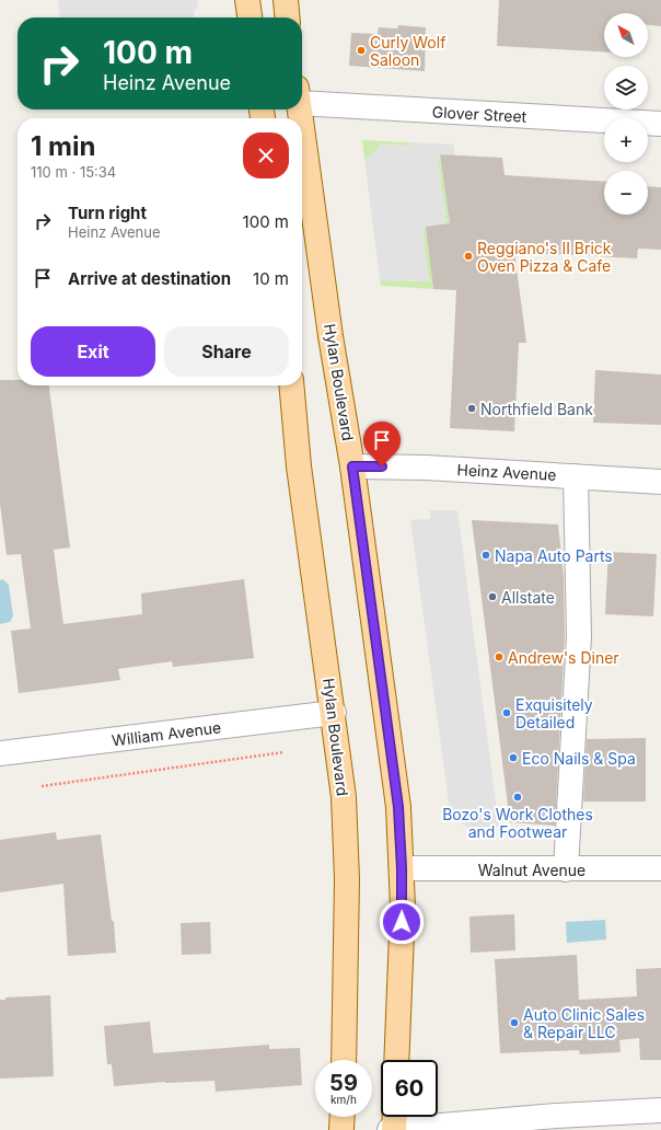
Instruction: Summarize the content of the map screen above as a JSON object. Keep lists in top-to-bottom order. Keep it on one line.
{"streets":{"main road":["Hylan Boulevard"],"street":["Glover Street","Heinz Avenue","William Avenue","Walnut Avenue"]},"crossings":[["Hylan Boulevard","Heinz Avenue"],["Hylan Boulevard","William Avenue"],["Hylan Boulevard","Walnut Avenue"]],"places":["Curly Wolf Saloon","Reggiano's II Brick Oven Pizza & Cafe","Northfield Bank","Napa Auto Parts","Allstate","Andrew's Diner","Exquisitely Detailed","Eco Nails & Spa","Bozo's Work Clothes and Footwear","Auto Clinic Sales & Repair LLC"],"north":"top left","page":{"map_buttons":["+","−"],"turn":["100 m","Heinz Avenue"],"heading":["1 min","110 m · 15:34"],"list":[{"name":"Turn right","note":"Heinz Avenue","value":"100 m"},{"name":"Arrive at destination","value":"10 m"}],"buttons":["Exit","Share"],"speed":"59 km/h","limit":"60"}}
